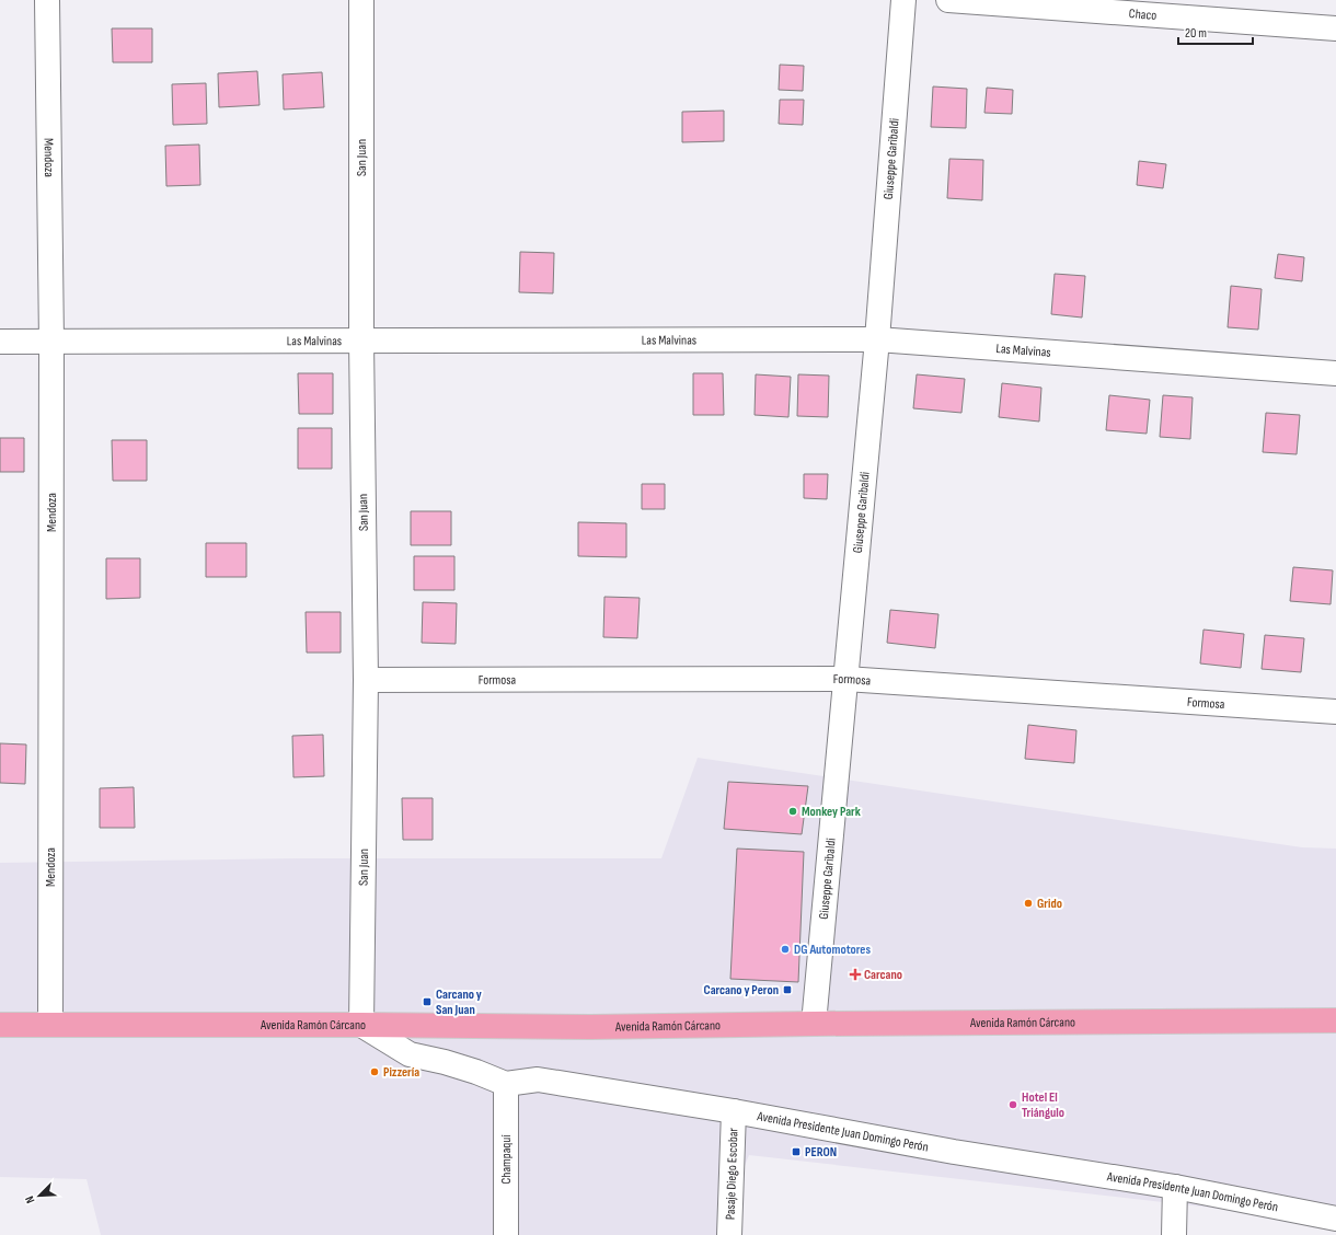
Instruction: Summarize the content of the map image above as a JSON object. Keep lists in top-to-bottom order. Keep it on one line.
{"streets":{"main road":["Avenida Ramón Cárcano"],"street":["Chaco","Mendoza","San Juan","Giuseppe Garibaldi","Las Malvinas","Formosa","Avenida Presidente Juan Domingo Perón","Champaquí","Pasaje Diego Escobar"]},"crossings":[["Mendoza","Las Malvinas"],["Mendoza","Avenida Ramón Cárcano"],["San Juan","Las Malvinas"],["San Juan","Formosa"],["San Juan","Avenida Ramón Cárcano"],["Giuseppe Garibaldi","Las Malvinas"],["Giuseppe Garibaldi","Formosa"],["Giuseppe Garibaldi","Avenida Ramón Cárcano"],["Avenida Presidente Juan Domingo Perón","Champaquí"],["Avenida Presidente Juan Domingo Perón","Pasaje Diego Escobar"]],"places":{"other":["Monkey Park","Grido","DG Automotores","Pizzería","Hotel El Triángulo"],"health":["Carcano"],"transit":["Carcano y Peron","Carcano y San Juan","PERON"]},"scale_bar":"20 m","north":"bottom left"}
